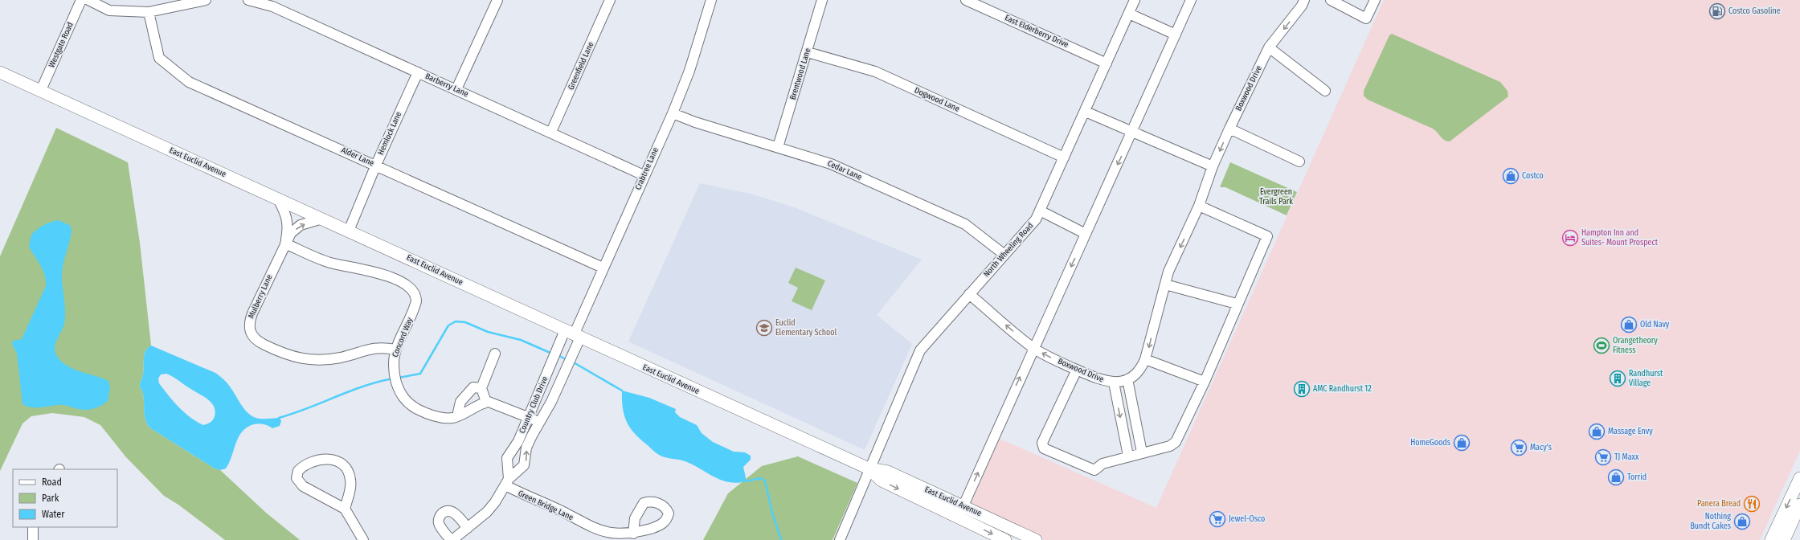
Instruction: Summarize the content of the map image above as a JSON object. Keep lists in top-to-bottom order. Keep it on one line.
{"streets":{"main road":["East Euclid Avenue"],"street":["East Elderberry Drive","Westgate Road","Greenfield Lane","Brentwood Lane","Barberry Lane","Boxwood Drive","Dogwood Lane","Hemlock Lane","Alder Lane","Crabtree Lane","Cedar Lane","North Wheeling Road","Mulberry Lane","Concord Way","Country Club Drive","Green Bridge Lane"]},"crossings":[["East Elderberry Drive","North Wheeling Road"],["Westgate Road","East Euclid Avenue"],["Greenfield Lane","Barberry Lane"],["Brentwood Lane","Dogwood Lane"],["Brentwood Lane","Cedar Lane"],["Barberry Lane","Hemlock Lane"],["Barberry Lane","Crabtree Lane"],["Boxwood Drive","North Wheeling Road"],["Dogwood Lane","North Wheeling Road"],["Hemlock Lane","Alder Lane"],["Hemlock Lane","East Euclid Avenue"],["Alder Lane","Crabtree Lane"],["East Euclid Avenue","Crabtree Lane"],["East Euclid Avenue","North Wheeling Road"],["East Euclid Avenue","Mulberry Lane"],["East Euclid Avenue","Country Club Drive"],["Crabtree Lane","Cedar Lane"],["Crabtree Lane","Country Club Drive"],["Cedar Lane","North Wheeling Road"],["Mulberry Lane","Concord Way"],["Country Club Drive","Green Bridge Lane"]],"parks":["Evergreen Trails Park"],"places":{"fuel station":["Costco Gasoline"],"shop":["Costco","Old Navy","Massage Envy","HomeGoods","Torrid","Nothing Bundt Cakes"],"hotel":["Hampton Inn and Suites- Mount Prospect"],"school or university":["Euclid Elementary School"],"sports":["Orangetheory Fitness"],"building":["Randhurst Village","AMC Randhurst 12"],"supermarket":["Macy's","TJ Maxx","Jewel-Osco"],"restaurant":["Panera Bread"]},"legend":["Road","Park","Water"]}
